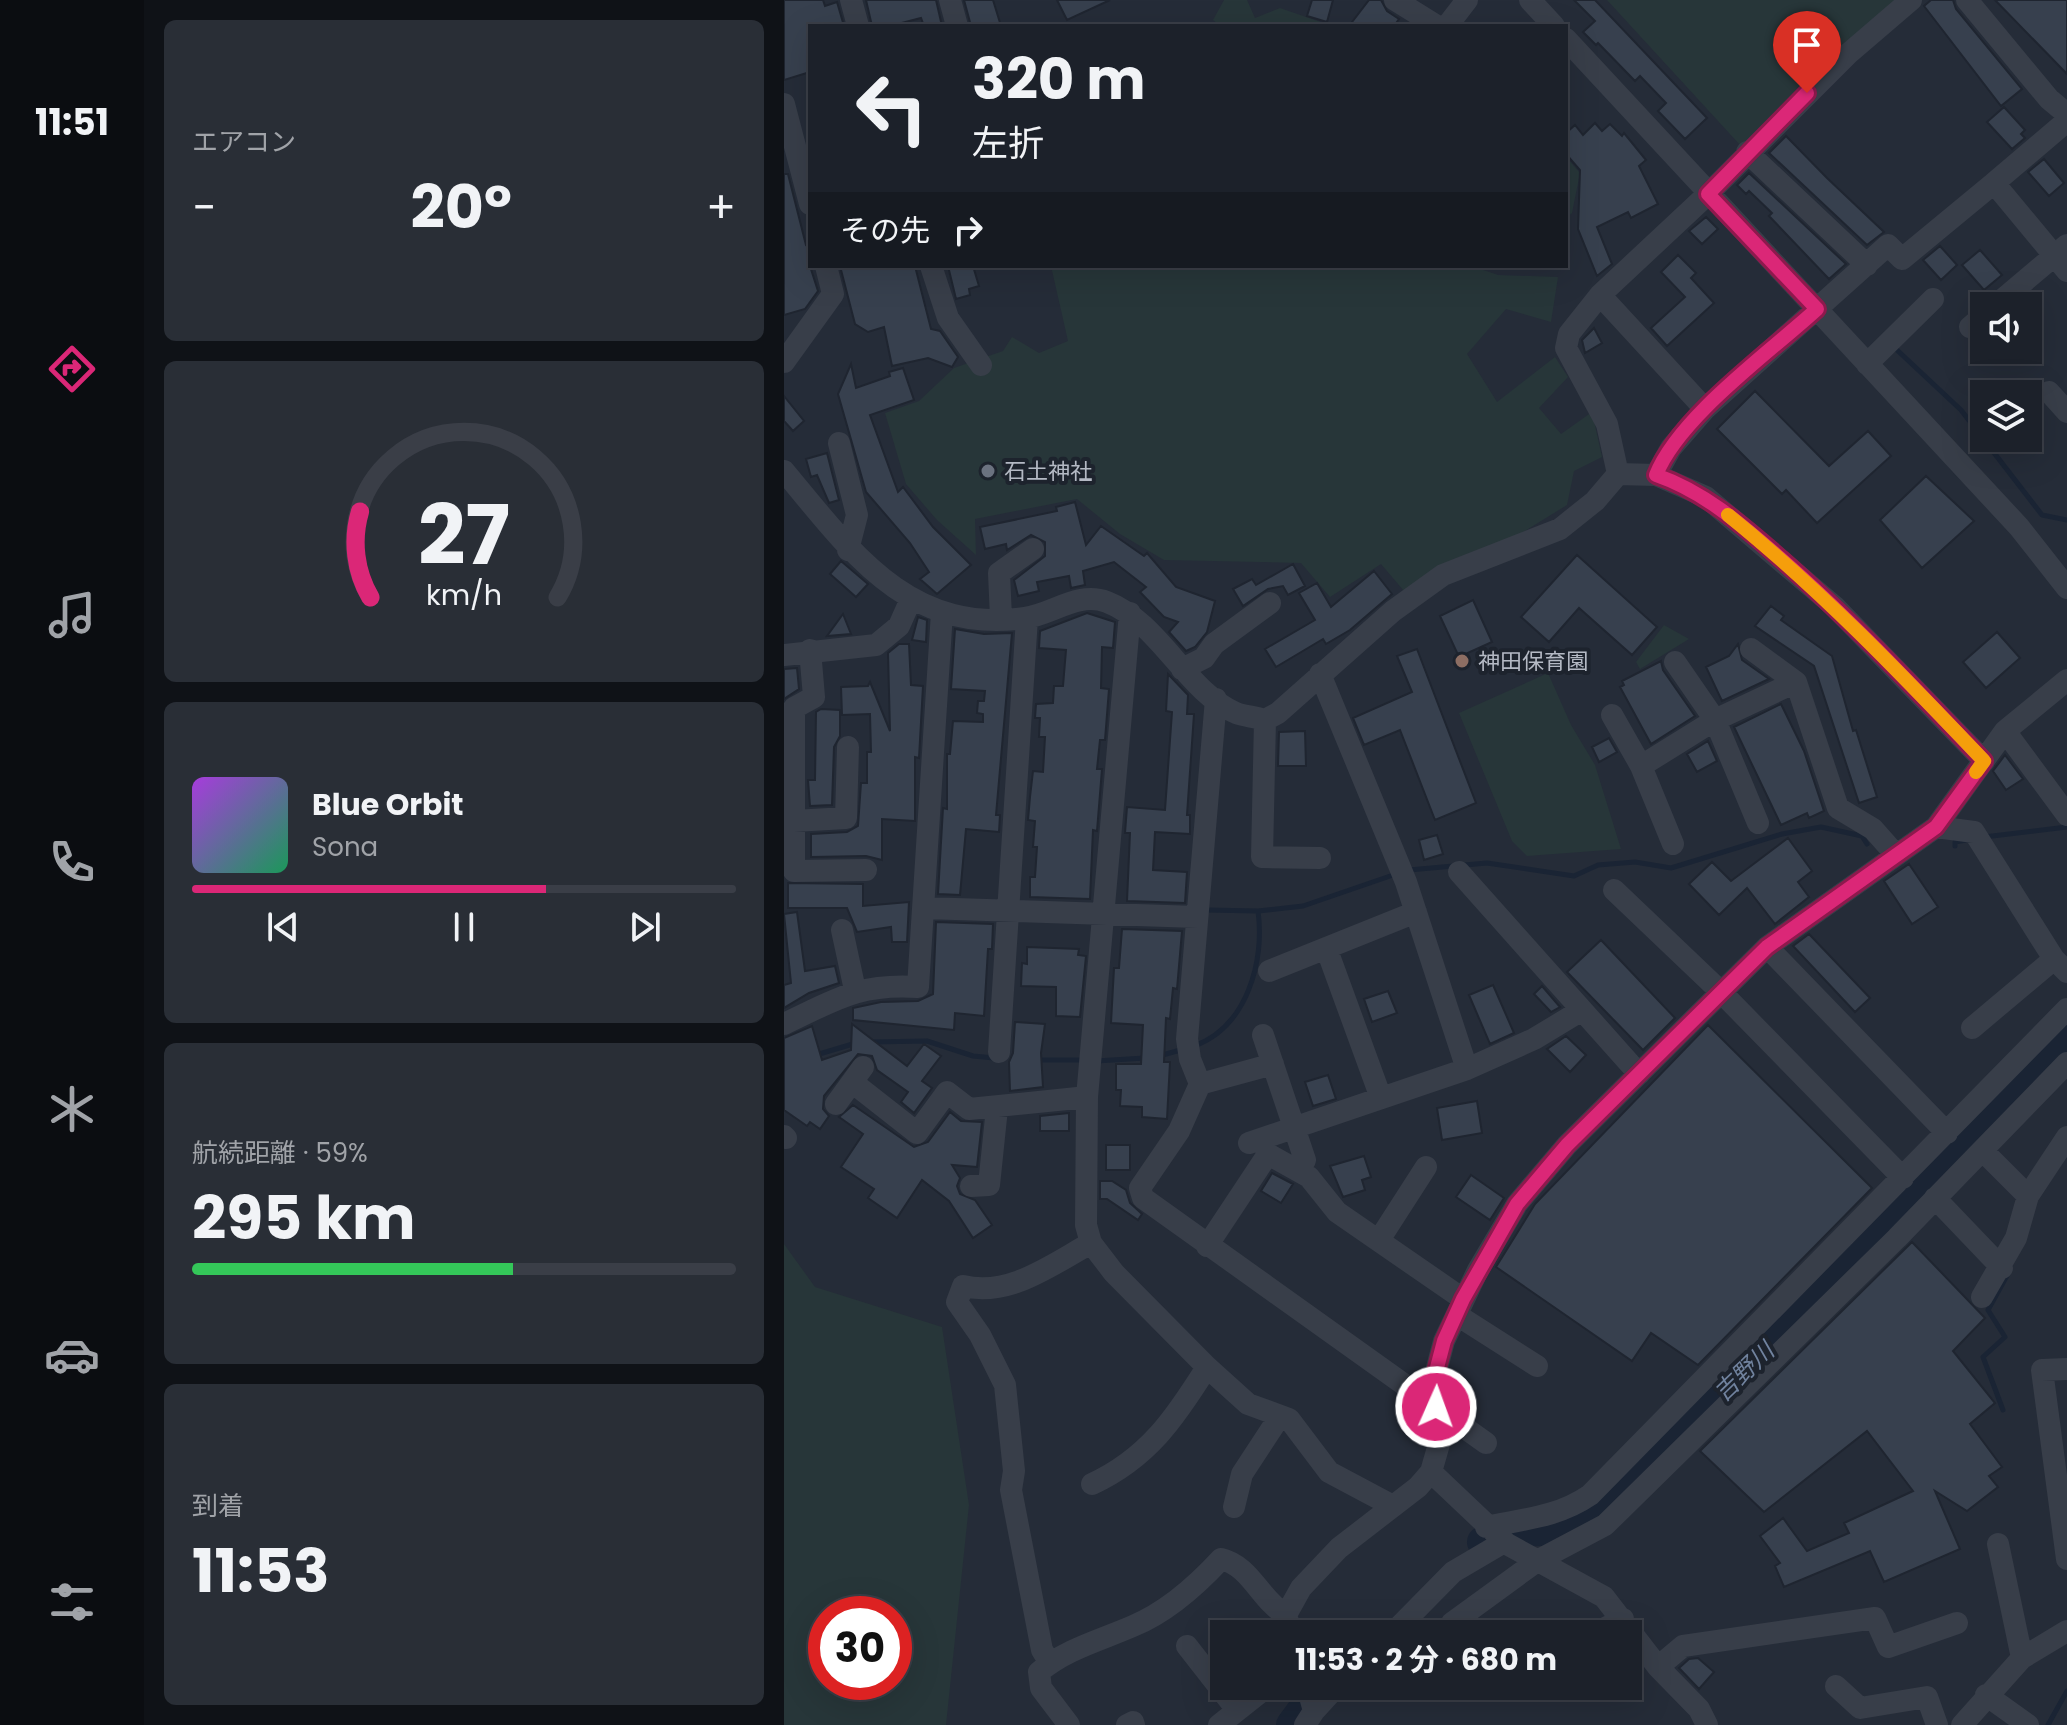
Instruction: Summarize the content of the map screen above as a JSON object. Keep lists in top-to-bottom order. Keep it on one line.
{"water":["吉野川"],"places":["石土神社","神田保育園"],"page":{"tabs":"11:51","tile":["エアコン",["航続距離 · 59%","295 km"],["到着","11:53"]],"turn":["320 m","左折"],"heat":["−","20°","+"],"then":"その先","song":["Blue Orbit","Sona"],"limit":"30","trip":"11:53 · 2 分 · 680 m","gauge":["27","km/h"]}}
